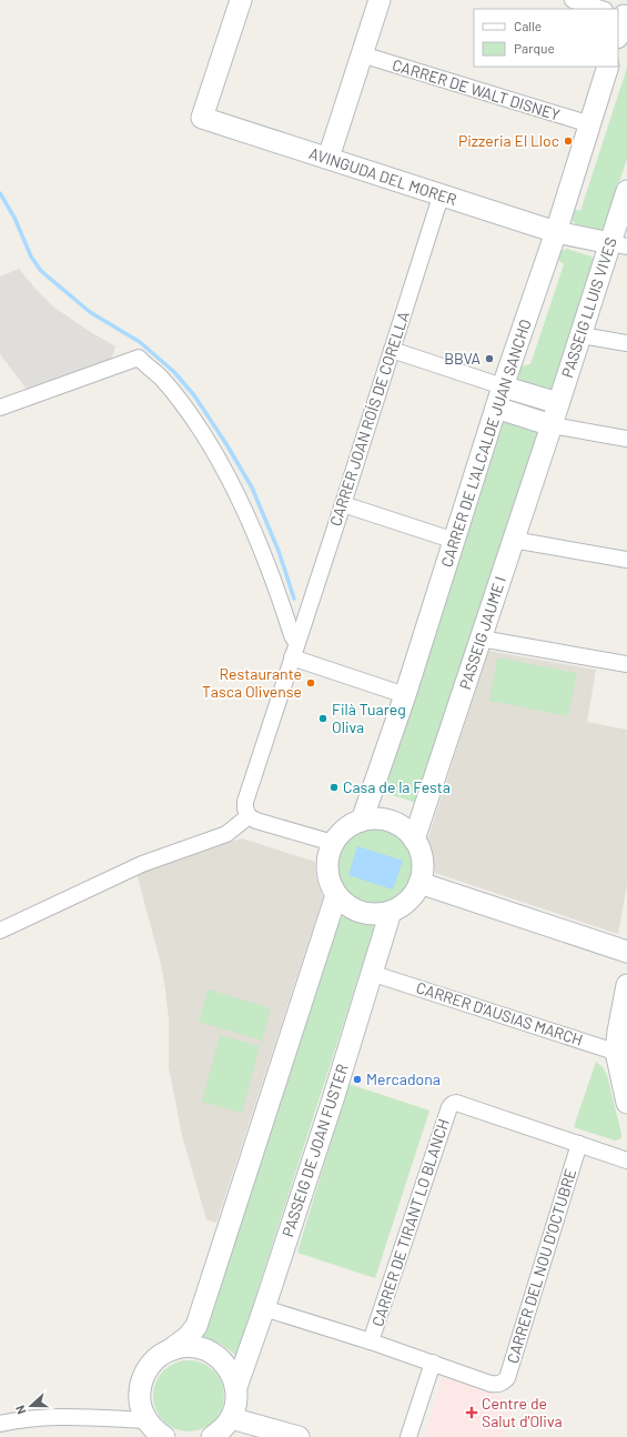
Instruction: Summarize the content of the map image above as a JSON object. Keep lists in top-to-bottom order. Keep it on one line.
{"streets":{"street":["CARRER DE WALT DISNEY","AVINGUDA DEL MORER","PASSEIG LLUIS VIVES","CARRER JOAN ROÍS DE CORELLA","CARRER DE L'ALCALDE JUAN SANCHO","PASSEIG JAUME I","CARRER D'AUSIAS MARCH","PASSEIG DE JOAN FUSTER","CARRER DE TIRANT LO BLANCH","CARRER DEL NOU D'OCTUBRE"]},"crossings":[["CARRER DE WALT DISNEY","CARRER DE L'ALCALDE JUAN SANCHO"],["AVINGUDA DEL MORER","PASSEIG LLUIS VIVES"],["AVINGUDA DEL MORER","CARRER JOAN ROÍS DE CORELLA"],["AVINGUDA DEL MORER","CARRER DE L'ALCALDE JUAN SANCHO"],["PASSEIG LLUIS VIVES","PASSEIG JAUME I"],["CARRER DE L'ALCALDE JUAN SANCHO","PASSEIG JAUME I"],["CARRER DE L'ALCALDE JUAN SANCHO","PASSEIG DE JOAN FUSTER"],["PASSEIG JAUME I","PASSEIG DE JOAN FUSTER"],["CARRER D'AUSIAS MARCH","PASSEIG DE JOAN FUSTER"],["CARRER DE TIRANT LO BLANCH","CARRER DEL NOU D'OCTUBRE"]],"places":{"other":["Pizzeria El Lloc","BBVA","Restaurante Tasca Olivense","Filà Tuareg Oliva","Casa de la Festa","Mercadona"],"health":["Centre de Salut d'Oliva"]},"legend":["Calle","Parque"],"north":"left"}
